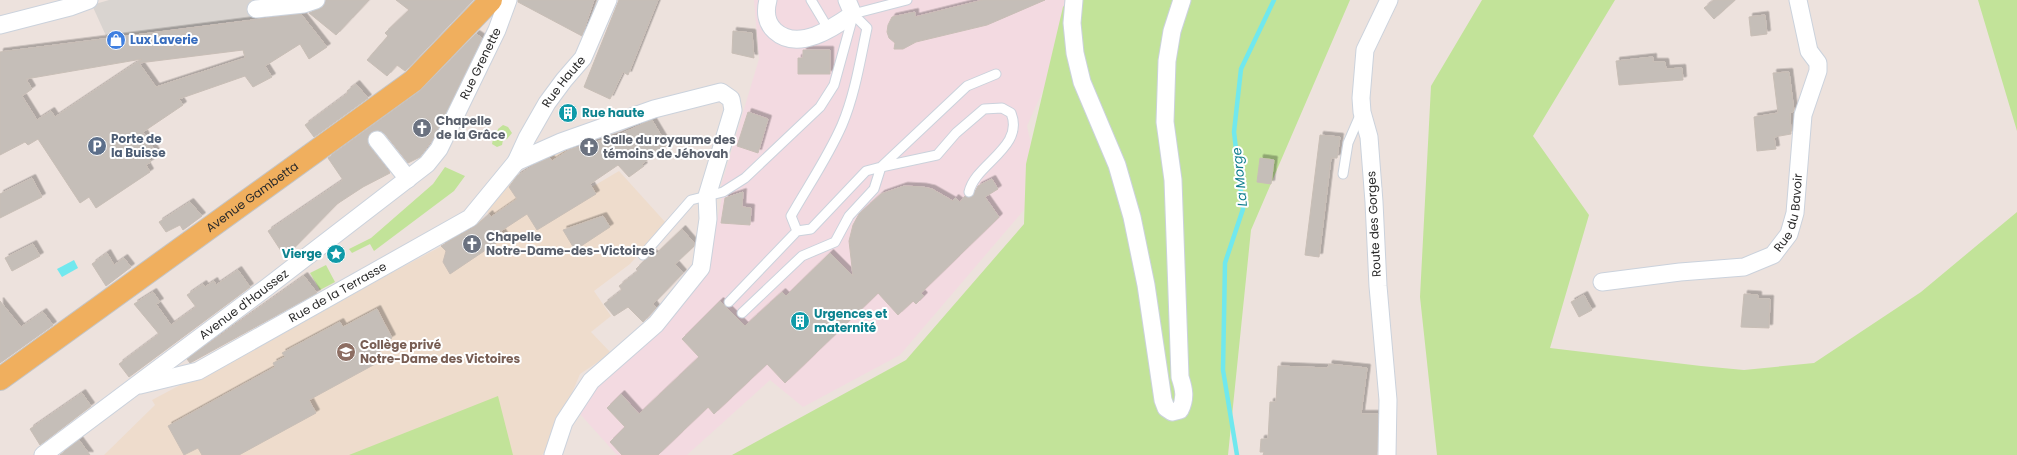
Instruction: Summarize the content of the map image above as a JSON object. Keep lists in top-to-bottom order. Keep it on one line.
{"streets":{"main road":["Avenue Gambetta"],"street":["Rue Grenette","Rue Haute","Rue du Bavoir","Route des Gorges","Rue de la Terrasse","Avenue d'Haussez"]},"crossings":[["Rue Grenette","Avenue d'Haussez"],["Rue Haute","Rue de la Terrasse"],["Rue de la Terrasse","Avenue d'Haussez"]],"water":["La Morge"],"places":{"shop":["Lux Laverie"],"building":["Rue haute","Urgences et maternité"],"church":["Chapelle de la Grâce","Salle du royaume des témoins de Jéhovah","Chapelle Notre-Dame-des-Victoires"],"parking":["Porte de la Buisse"],"place":["Vierge"],"school or university":["Collège privé Notre-Dame des Victoires"]}}
